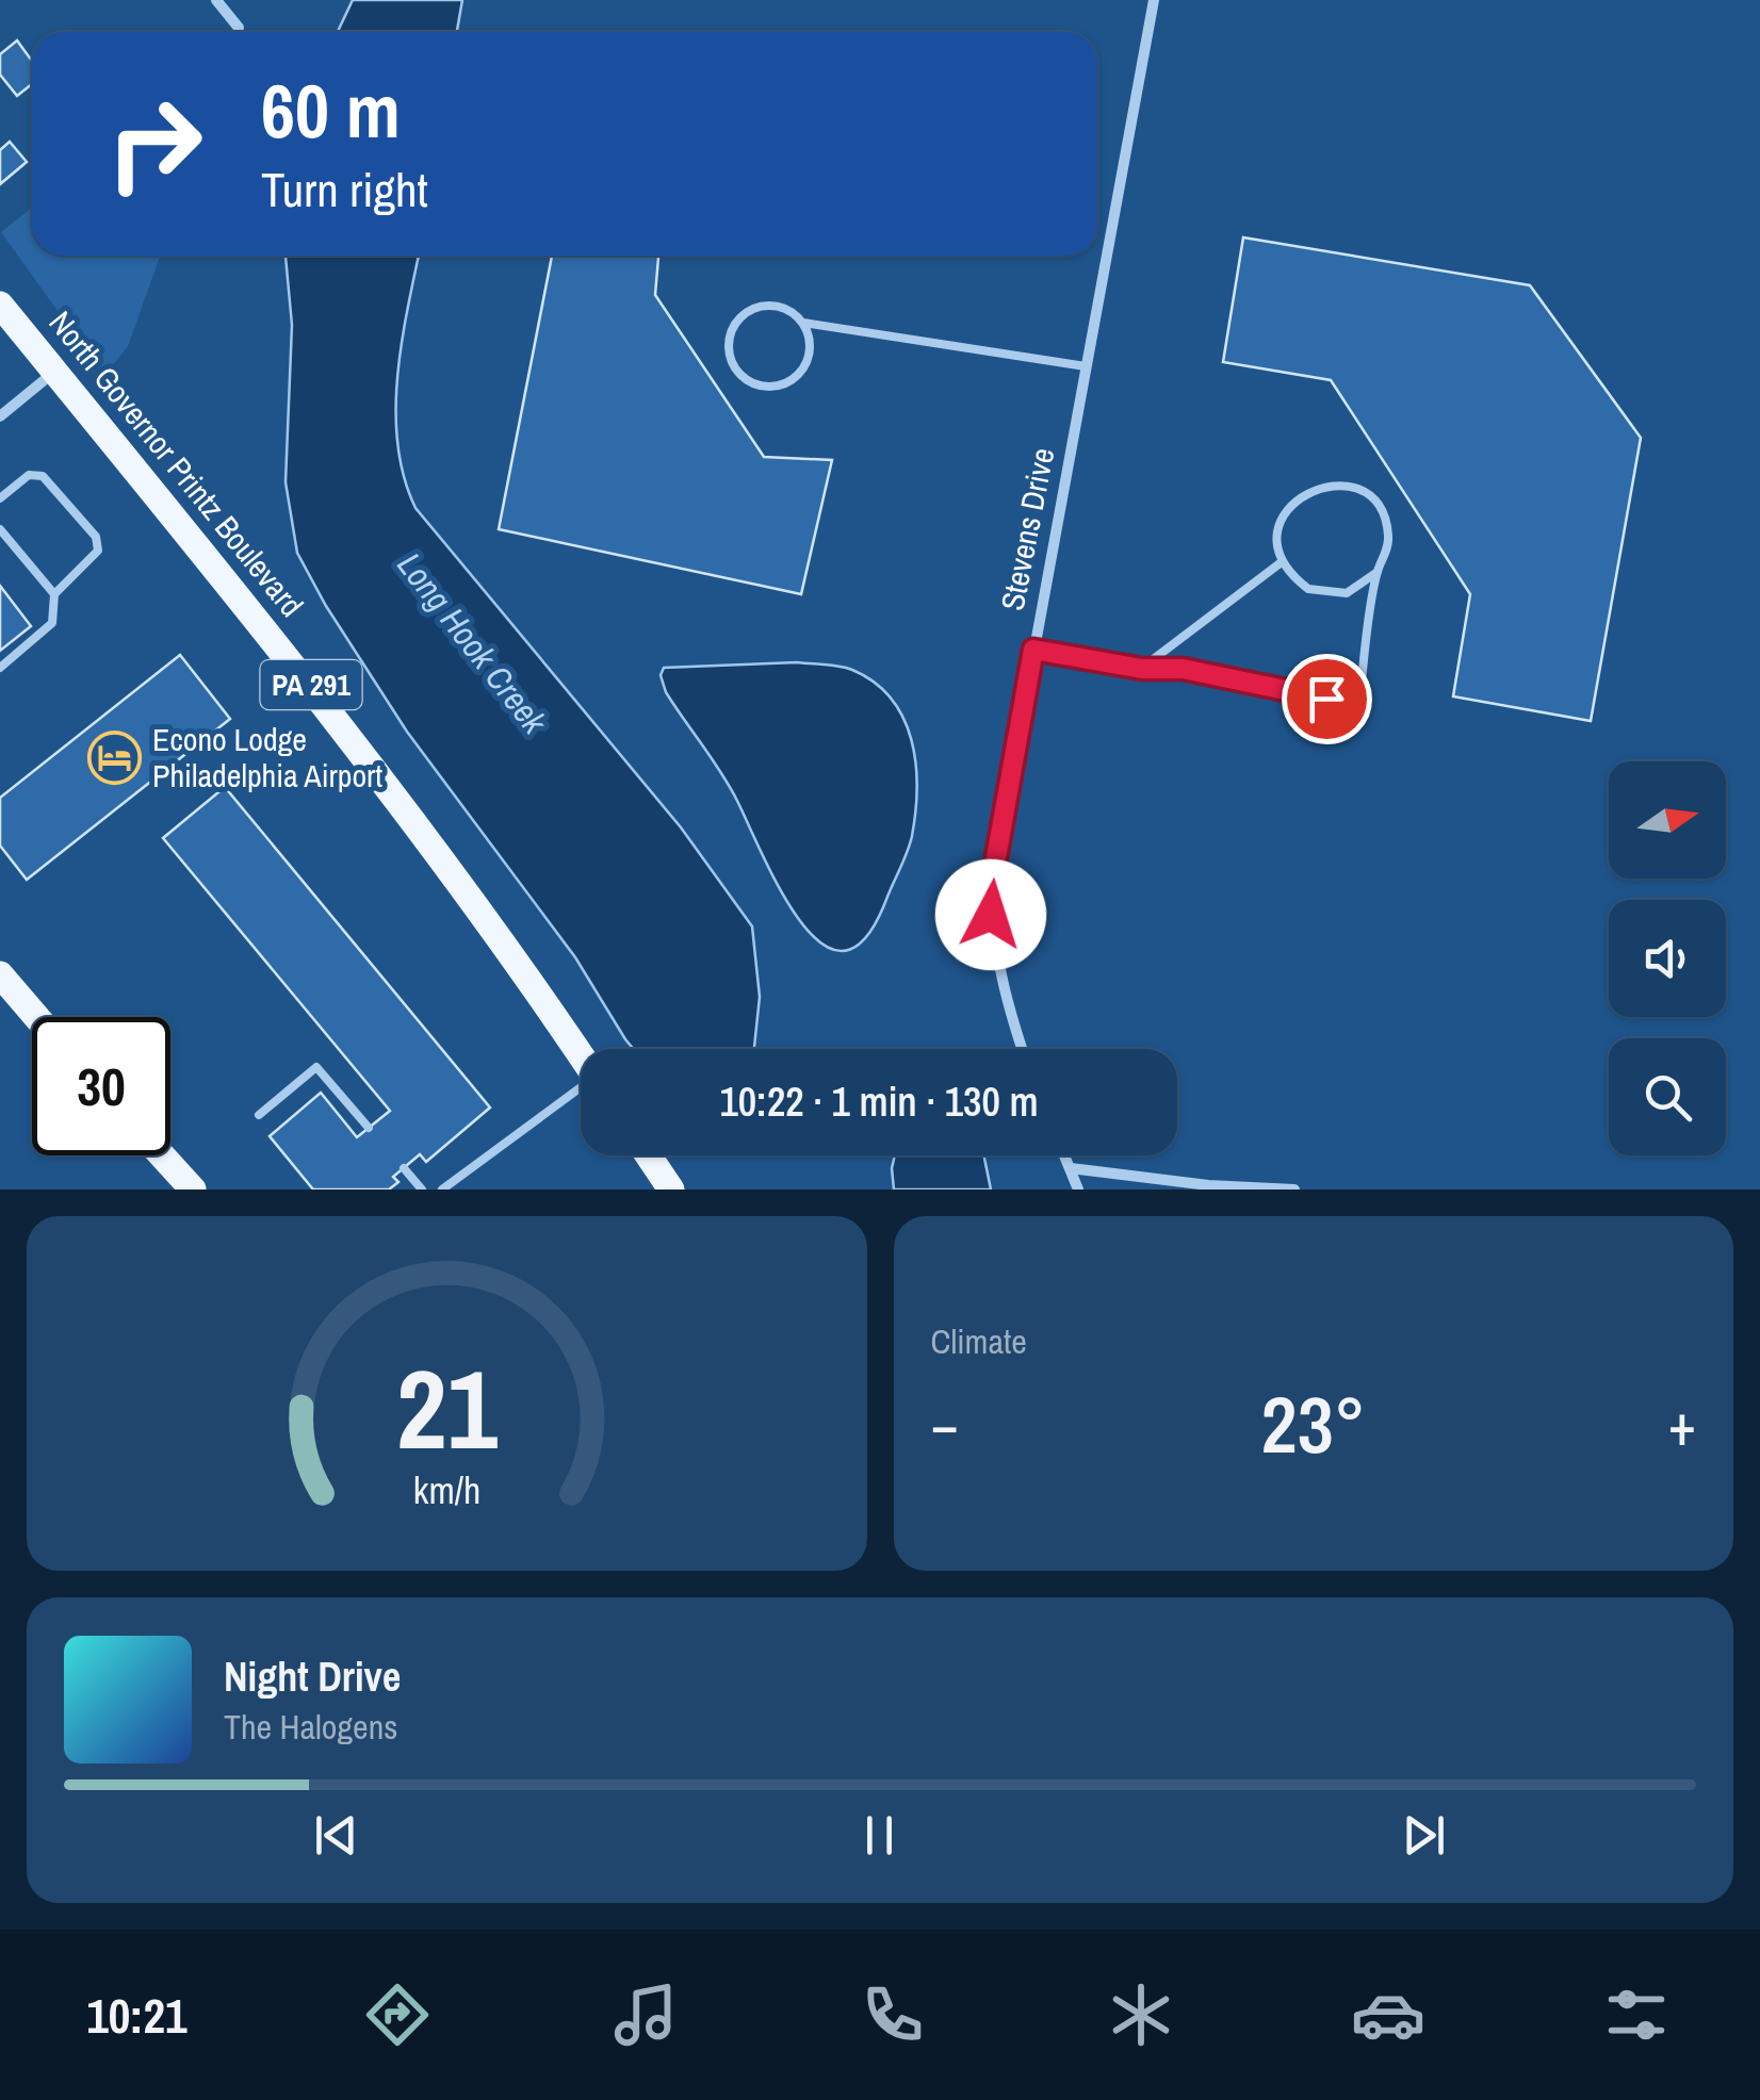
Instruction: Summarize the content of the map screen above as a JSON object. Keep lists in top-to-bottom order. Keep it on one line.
{"streets":{"main road":["North Governor Printz Boulevard","PA 291"],"street":["Stevens Drive"]},"water":["Long Hook Creek"],"places":{"hotel":["Econo Lodge Philadelphia Airport"]},"north":"right","page":{"turn":["60 m","Turn right"],"limit":"30","trip":"10:22 · 1 min · 130 m","tile":"Climate","heat":["−","23°","+"],"song":["Night Drive","The Halogens"],"tabs":"10:21","gauge":["21","km/h"]}}
